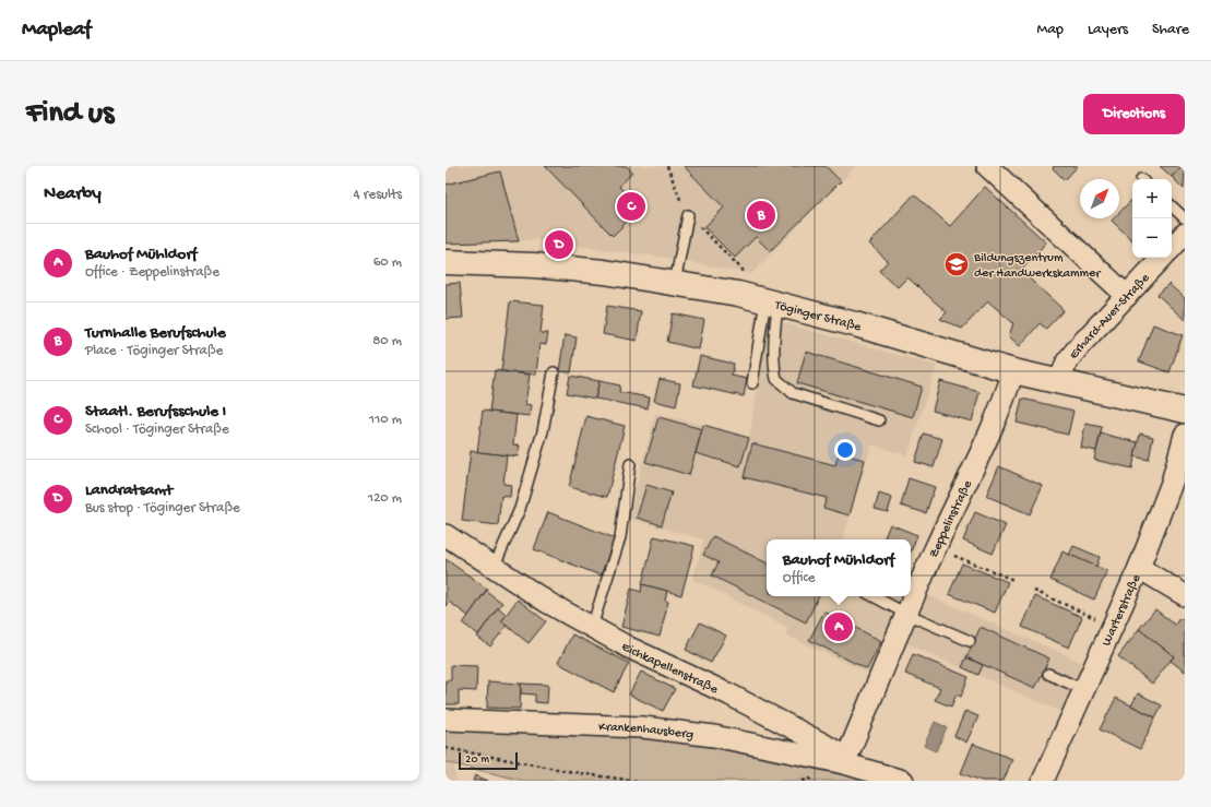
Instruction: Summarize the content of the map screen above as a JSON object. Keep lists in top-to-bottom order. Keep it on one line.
{"streets":{"street":["Töginger Straße","Erhard-Auer-Straße","Zeppelinstraße","Warterstraße","Eichkapellenstraße","Krankenhausberg"]},"crossings":[["Töginger Straße","Erhard-Auer-Straße"],["Töginger Straße","Zeppelinstraße"],["Zeppelinstraße","Eichkapellenstraße"],["Zeppelinstraße","Krankenhausberg"],["Eichkapellenstraße","Krankenhausberg"]],"places":{"school or university":["Bildungszentrum der Handwerkskammer"]},"scale_bar":"20 m","north":"top right","page":{"header":"Mapleaf","nav":["Map","Layers","Share"],"buttons":"Directions","title":"Find us","heading":["Nearby","4 results"],"map_buttons":["+","−"],"pins":["C","B","D","A"],"list":[{"mark":"A","name":"Bauhof Mühldorf","note":"Office · Zeppelinstraße","value":"60 m"},{"mark":"B","name":"Turnhalle Berufschule","note":"Place · Töginger Straße","value":"80 m"},{"mark":"C","name":"Staatl. Berufsschule I","note":"School · Töginger Straße","value":"110 m"},{"mark":"D","name":"Landratsamt","note":"Bus stop · Töginger Straße","value":"120 m"}],"popup":["Bauhof Mühldorf","Office"],"scale":"20 m"}}
